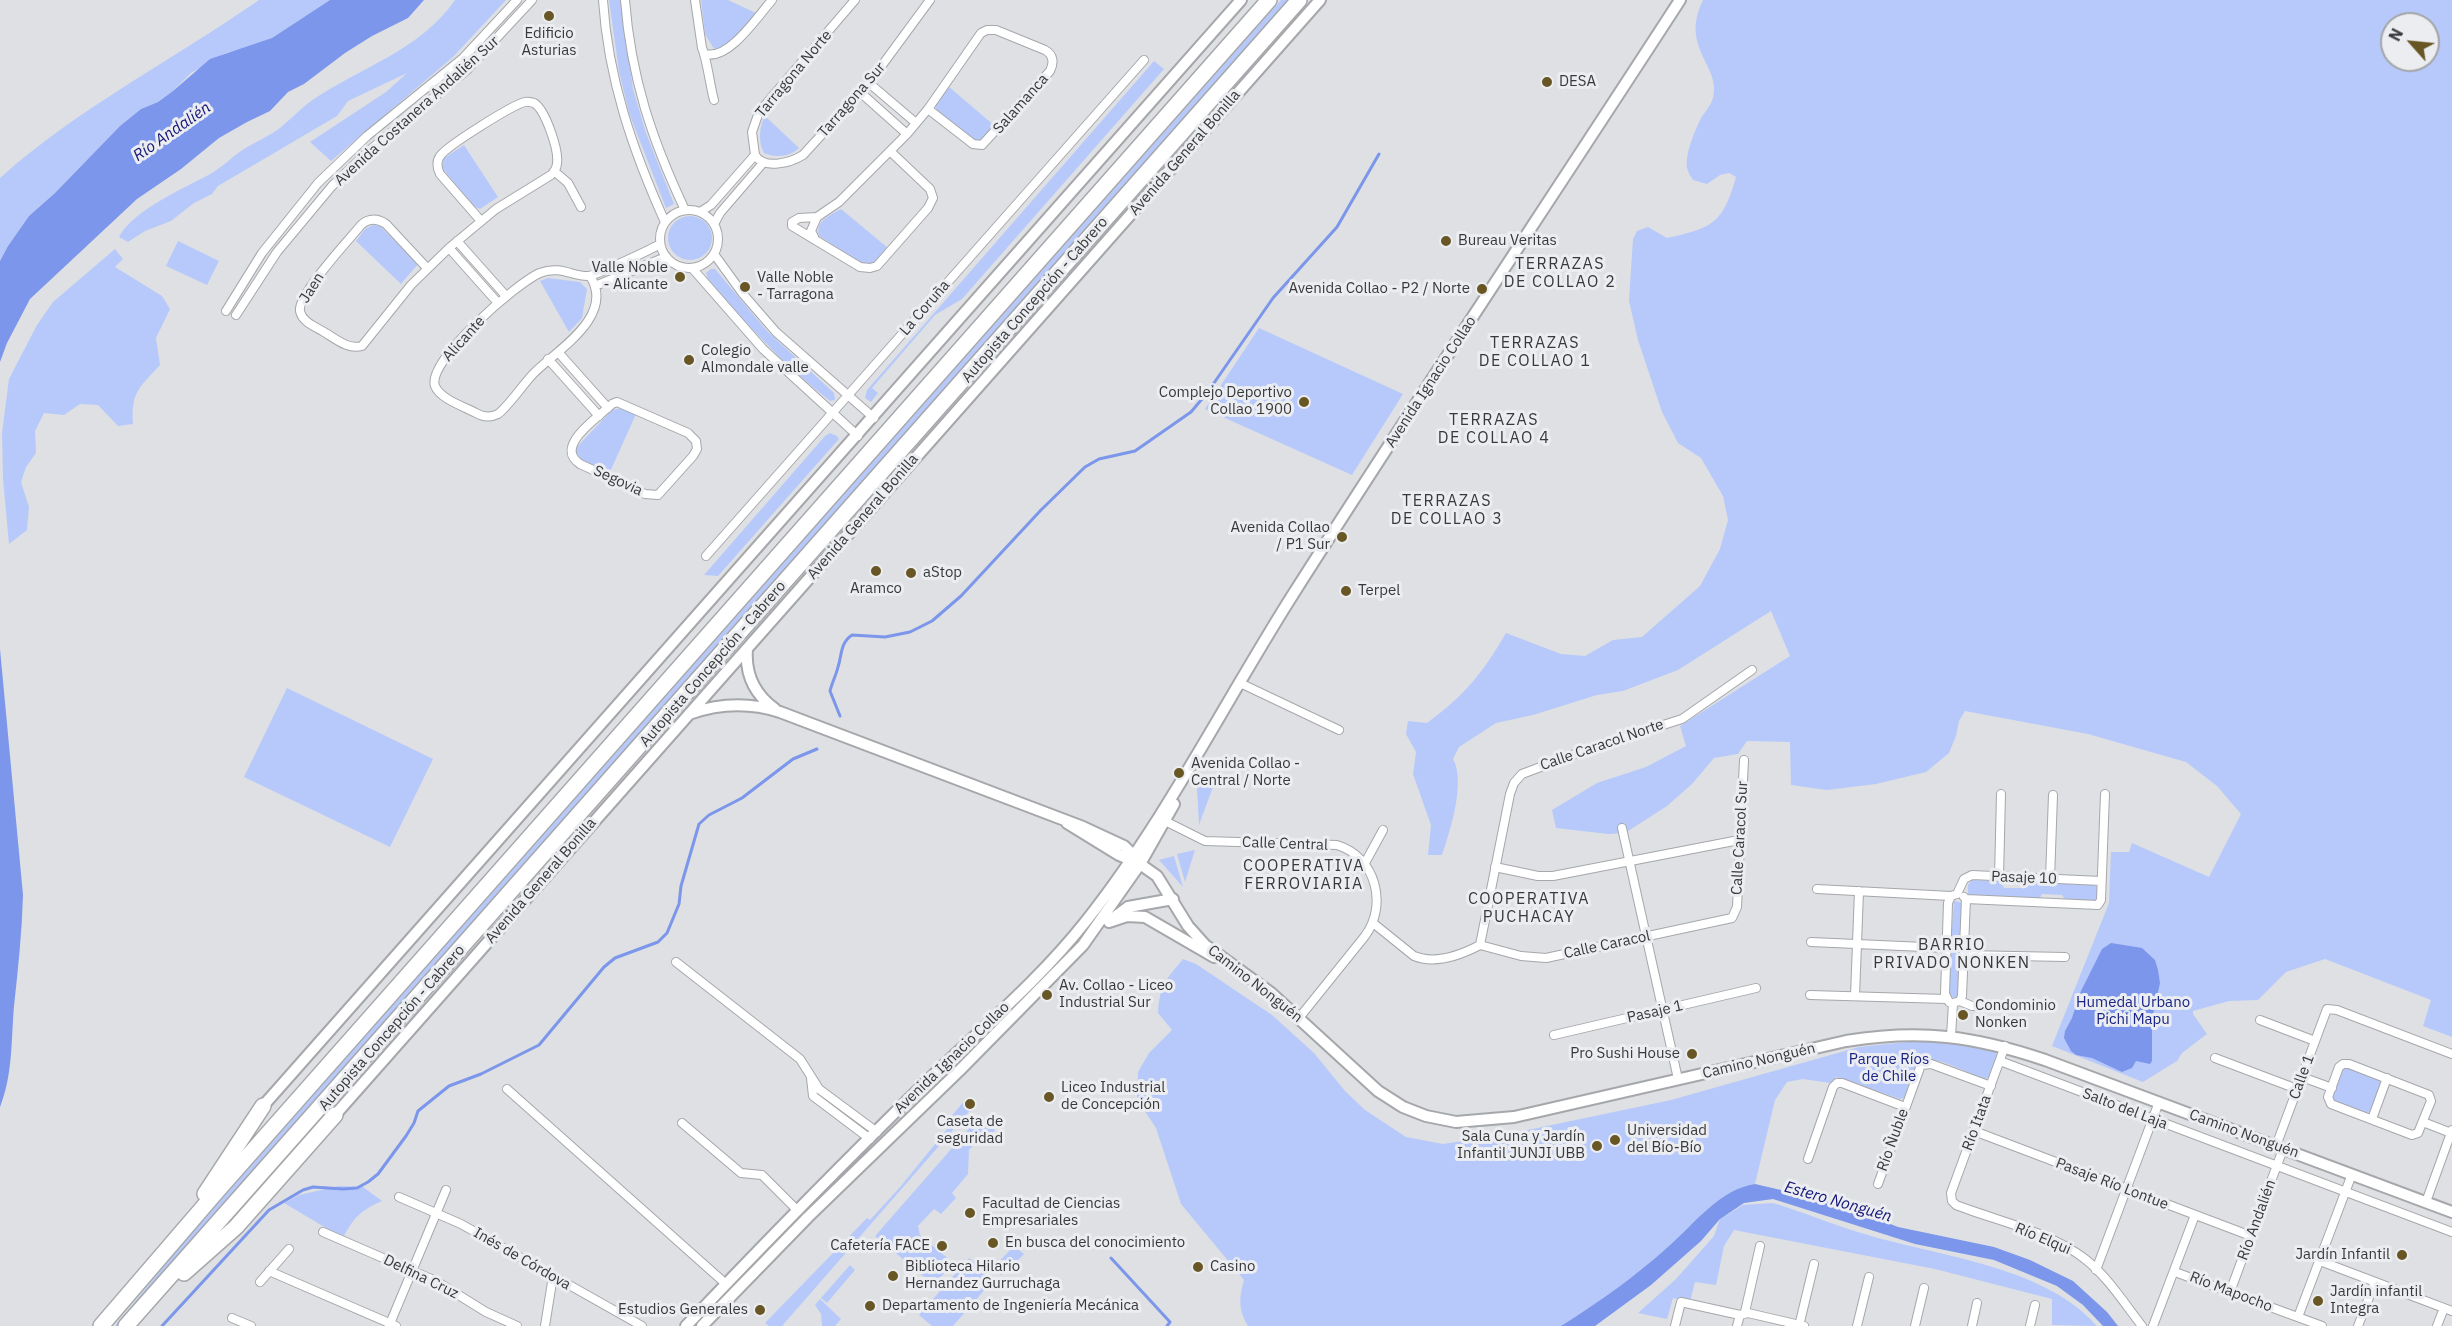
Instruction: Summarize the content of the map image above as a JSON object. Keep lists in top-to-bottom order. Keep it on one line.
{"streets":{"highway":["Autopista Concepción - Cabrero"],"main road":["Avenida General Bonilla","Avenida Ignacio Collao","Camino Nonguén"],"street":["Tarragona Norte","Tarragona Sur","Salamanca","Avenida Costanera Andalién Sur","Jaen","La Coruña","Alicante","Segovia","Calle Caracol Norte","Calle Caracol Sur","Calle Central","Pasaje 10","Calle Caracol","Pasaje 1","Calle 1","Salto del Laja","Río Itata","Río Ñuble","Pasaje Río Lontue","Río Andalién","Río Elqui","Inés de Córdova","Delfina Cruz","Río Mapocho"]},"crossings":[["Avenida General Bonilla","Camino Nonguén"],["Avenida Ignacio Collao","Calle Central"],["Avenida Ignacio Collao","Camino Nonguén"],["Calle Caracol Norte","Calle Caracol"],["Calle Caracol Sur","Calle Caracol"],["Camino Nonguén","Calle 1"],["Camino Nonguén","Río Itata"],["Camino Nonguén","Río Andalién"],["Calle 1","Río Andalién"],["Salto del Laja","Río Itata"],["Salto del Laja","Río Andalién"],["Río Itata","Río Ñuble"],["Río Itata","Pasaje Río Lontue"],["Río Itata","Río Elqui"],["Pasaje Río Lontue","Río Andalién"],["Río Andalién","Río Mapocho"]],"districts":["TERRAZAS DE COLLAO 2","TERRAZAS DE COLLAO 1","TERRAZAS DE COLLAO 4","TERRAZAS DE COLLAO 3","COOPERATIVA FERROVIARIA","COOPERATIVA PUCHACAY","BARRIO PRIVADO NONKEN"],"water":["Río Andalién","Estero Nonguén"],"parks":["Humedal Urbano Pichi Mapu","Parque Ríos de Chile"],"places":["Edificio Asturias","DESA","Bureau Veritas","Valle Noble - Alicante","Valle Noble - Tarragona","Avenida Collao - P2 / Norte","Colegio Almondale valle","Complejo Deportivo Collao 1900","Avenida Collao / P1 Sur","Aramco","aStop","Terpel","Avenida Collao - Central / Norte","Av. Collao - Liceo Industrial Sur","Condominio Nonken","Pro Sushi House","Liceo Industrial de Concepción","Caseta de seguridad","Universidad del Bío-Bío","Sala Cuna y Jardín Infantil JUNJI UBB","Facultad de Ciencias Empresariales","En busca del conocimiento","Cafetería FACE","Jardín Infantil","Casino","Biblioteca Hilario Hernandez Gurruchaga","Jardín infantil Integra","Departamento de Ingeniería Mecánica","Estudios Generales"],"north":"top left"}
